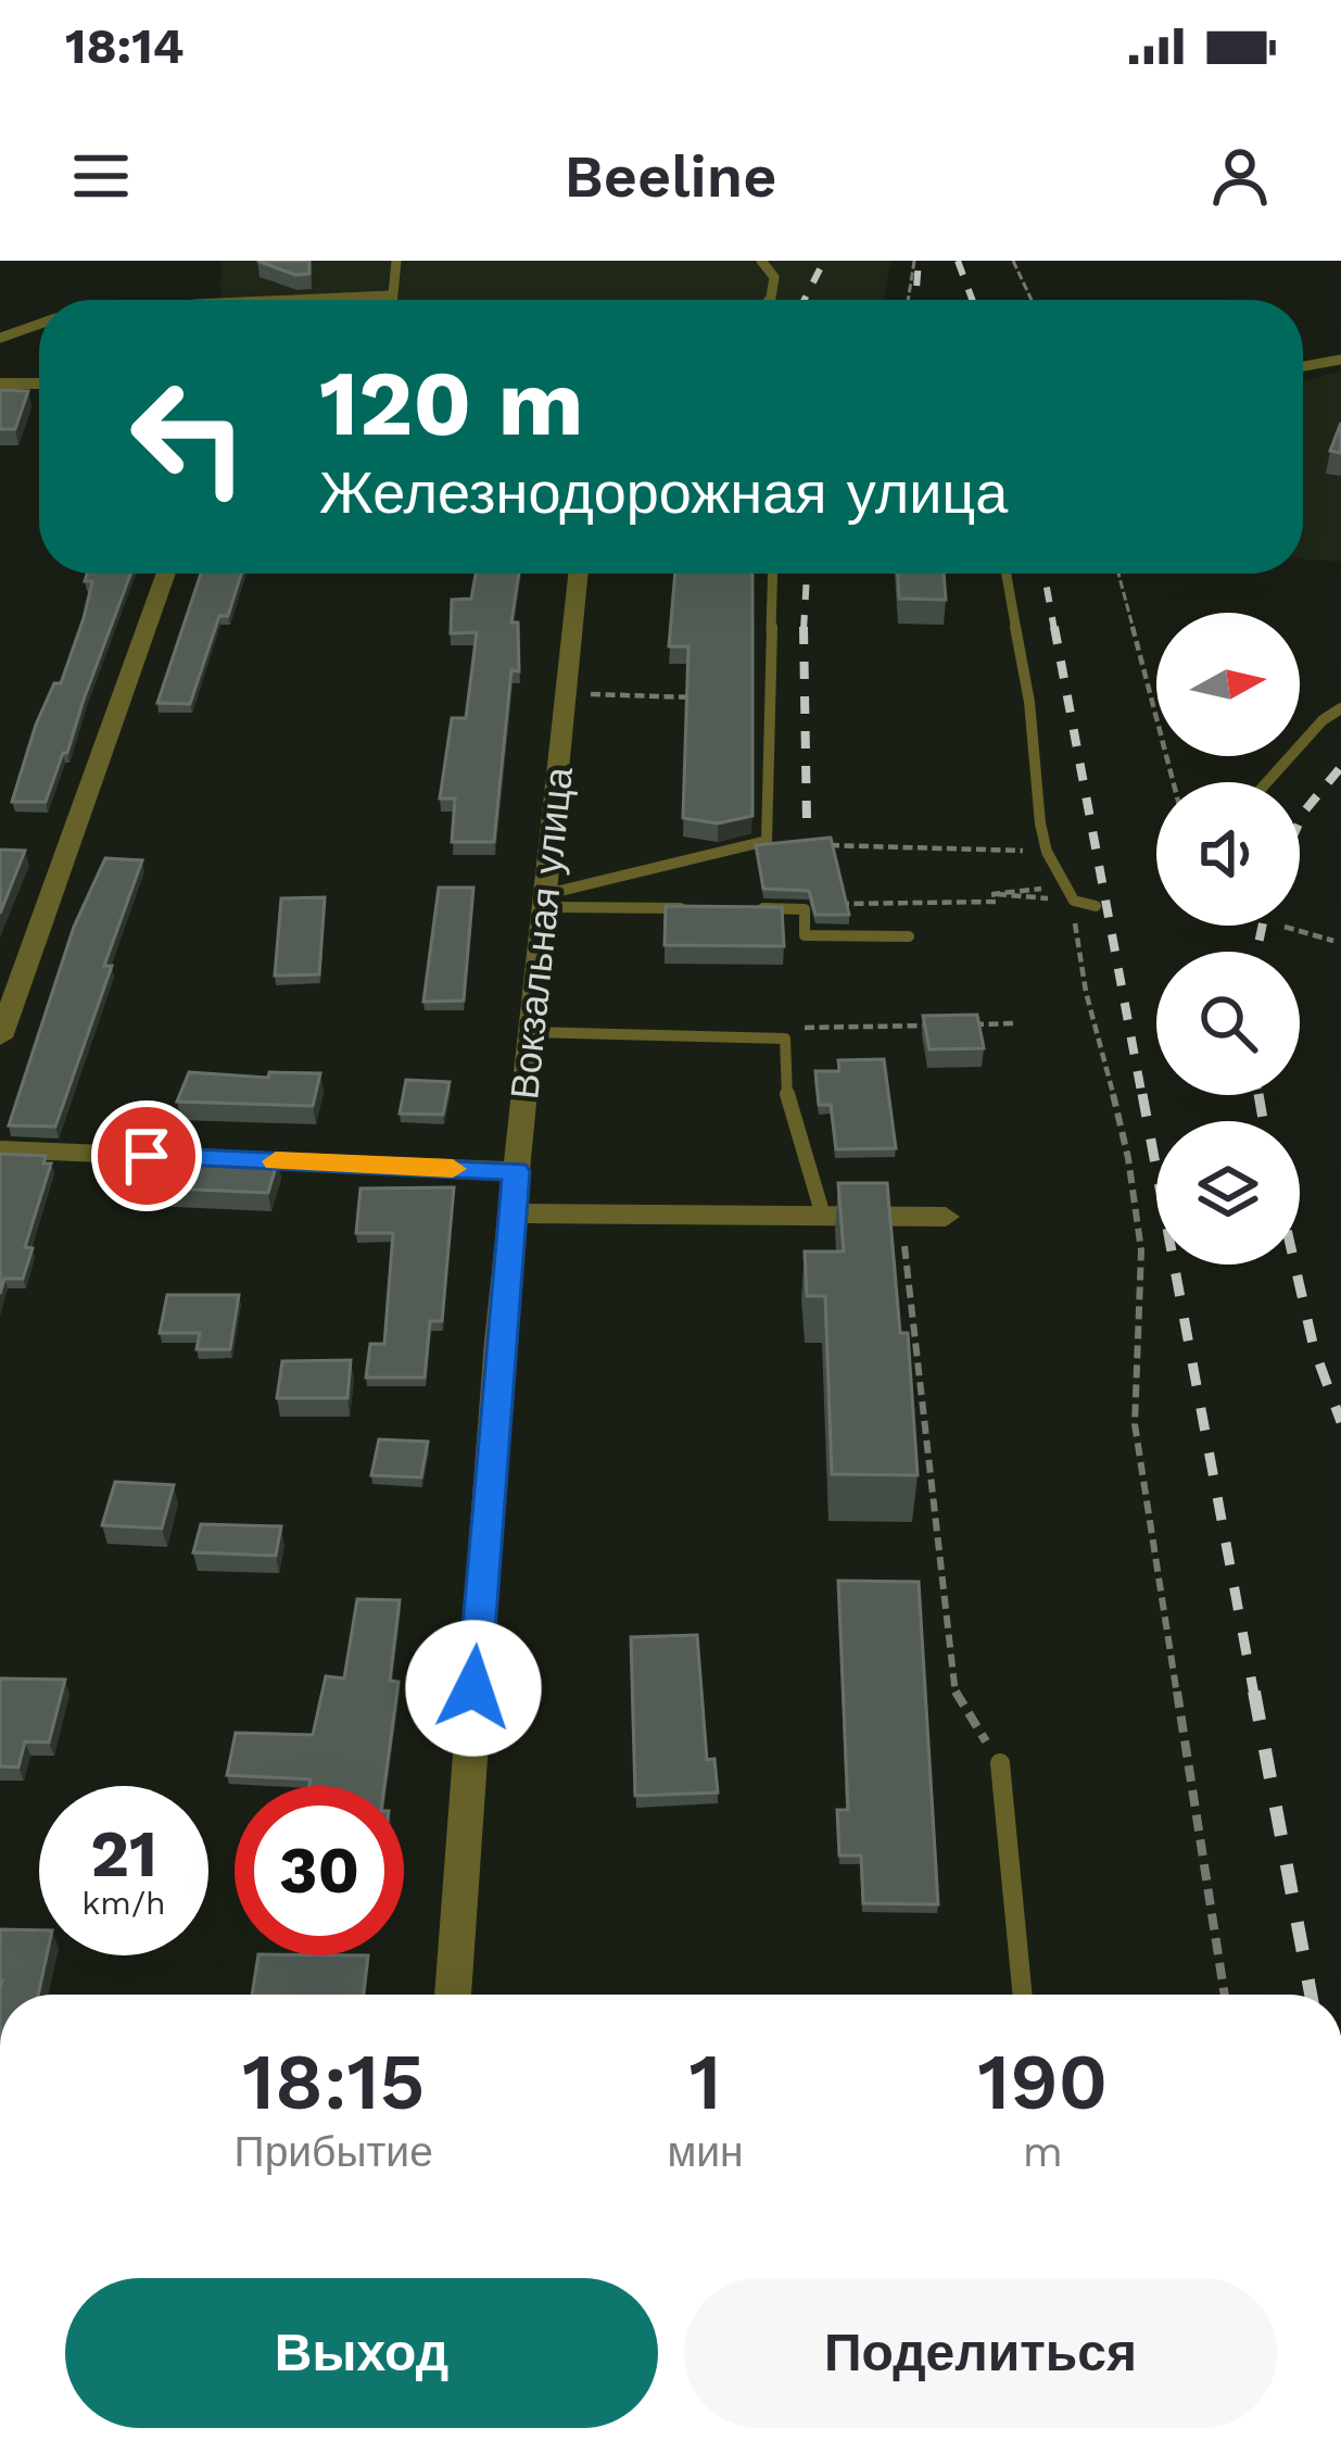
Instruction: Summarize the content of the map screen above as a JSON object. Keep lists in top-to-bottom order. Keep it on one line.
{"streets":{"street":["Вокзальная улица"]},"north":"right","page":{"status":"18:14","header":"Beeline","turn":["120 m","Железнодорожная улица"],"speed":"21 km/h","limit":"30","eta":["18:15","Прибытие","1","мин","190","m"],"buttons":["Выход","Поделиться"]}}
